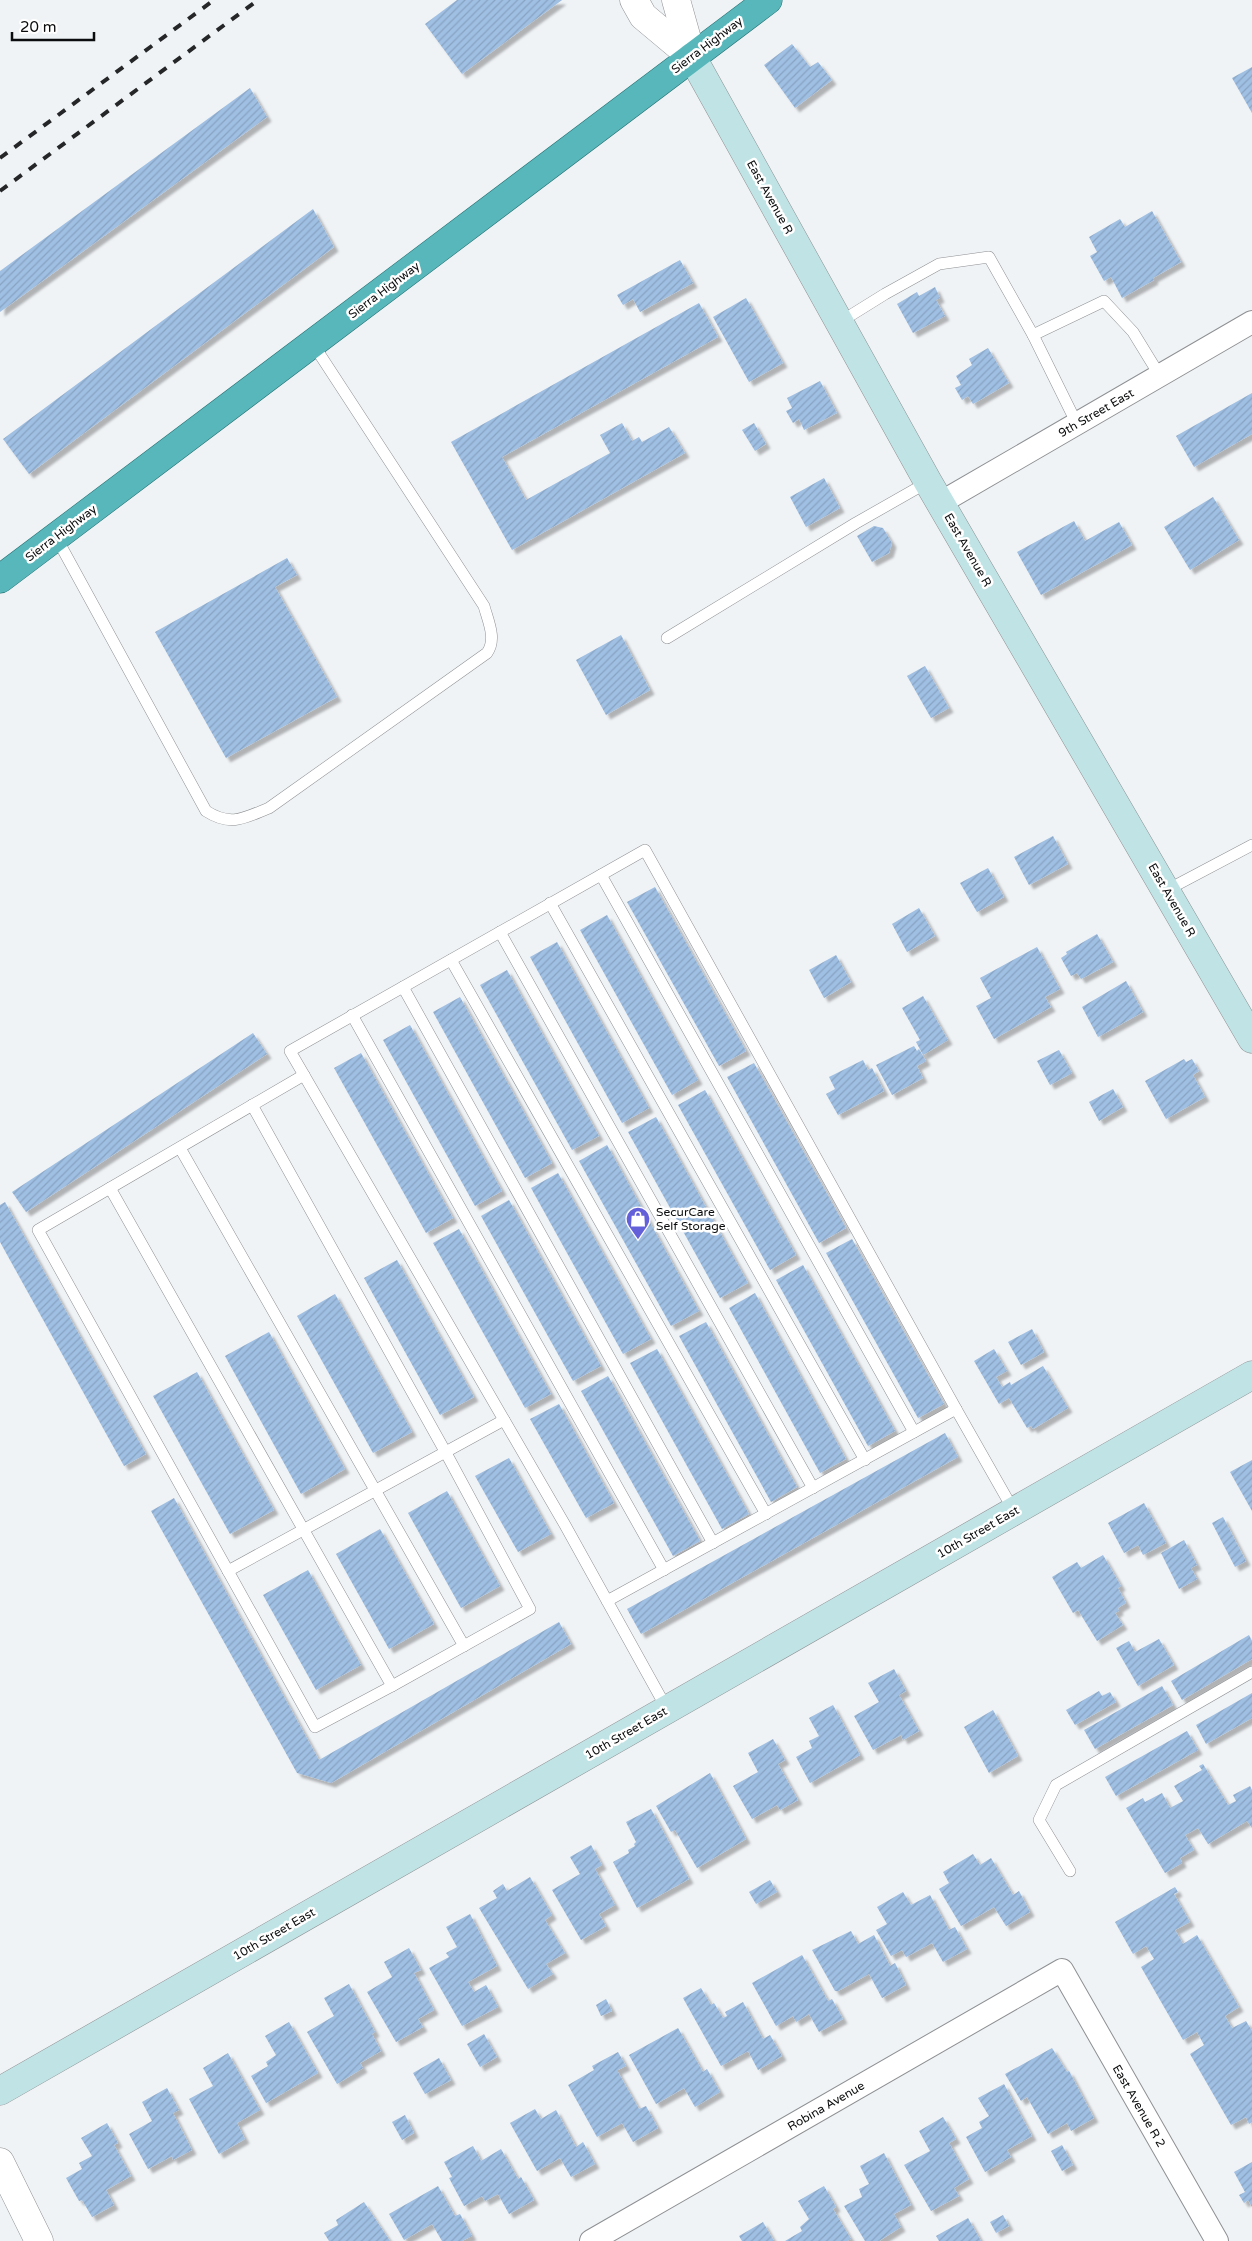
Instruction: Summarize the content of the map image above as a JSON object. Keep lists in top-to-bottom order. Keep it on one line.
{"streets":{"highway":["Sierra Highway"],"main road":["East Avenue R","10th Street East"],"street":["9th Street East","Robina Avenue","East Avenue R 2"]},"crossings":[["Sierra Highway","East Avenue R"],["East Avenue R","9th Street East"],["Robina Avenue","East Avenue R 2"]],"places":{"shop":["SecurCare Self Storage"]},"scale_bar":"20 m"}
